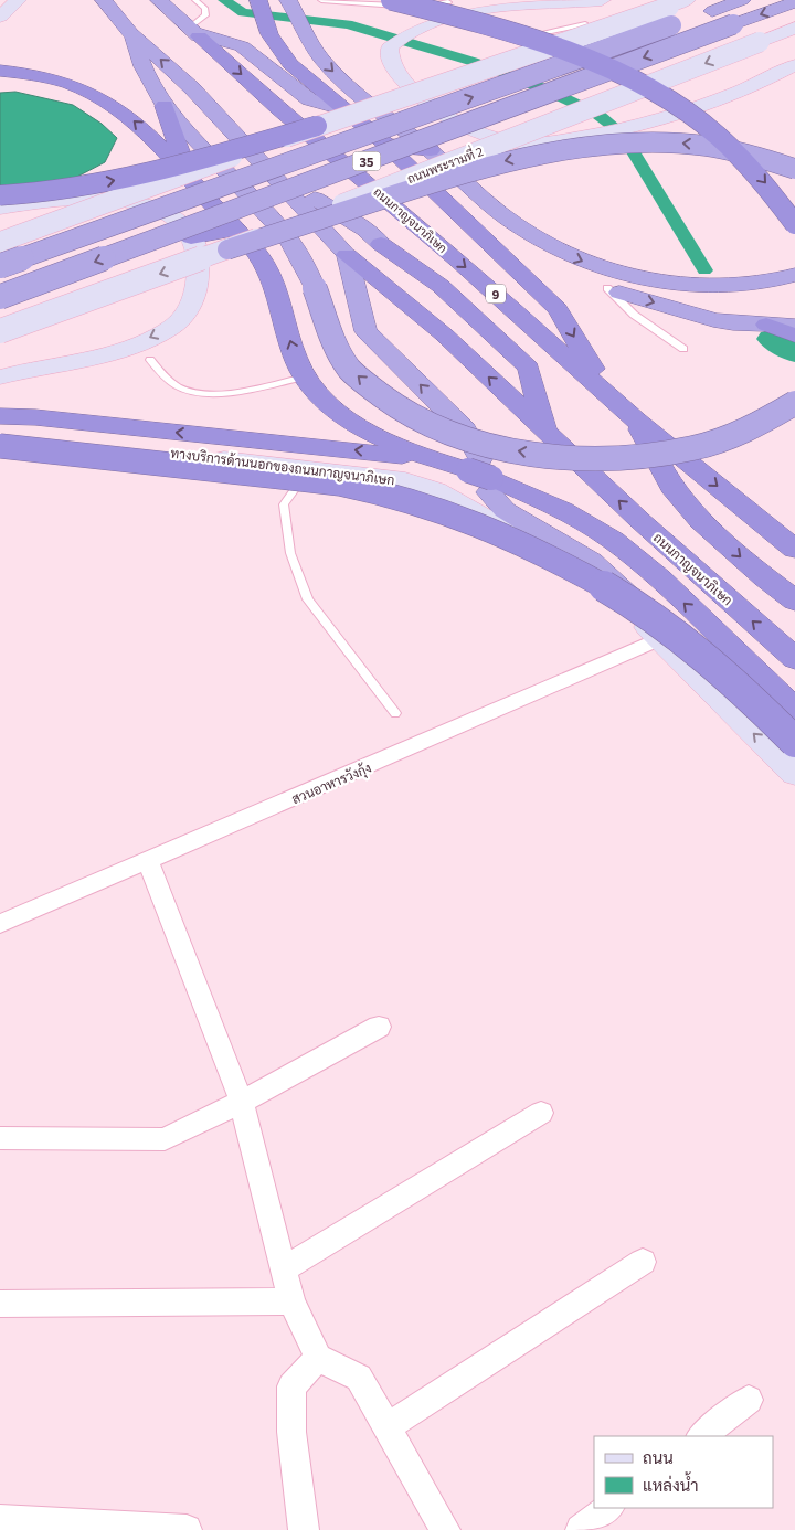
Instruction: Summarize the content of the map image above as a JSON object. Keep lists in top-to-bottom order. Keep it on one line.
{"streets":{"highway":["35","ถนนกาญจนาภิเษก","9"],"main road":["ถนนพระรามที่ 2","ทางบริการด้านนอกของถนนกาญจนาภิเษก"],"street":["สวนอาหารวังกุ้ง"]},"crossings":[["ทางบริการด้านนอกของถนนกาญจนาภิเษก","สวนอาหารวังกุ้ง"]],"legend":["ถนน","แหล่งน้ำ"]}
